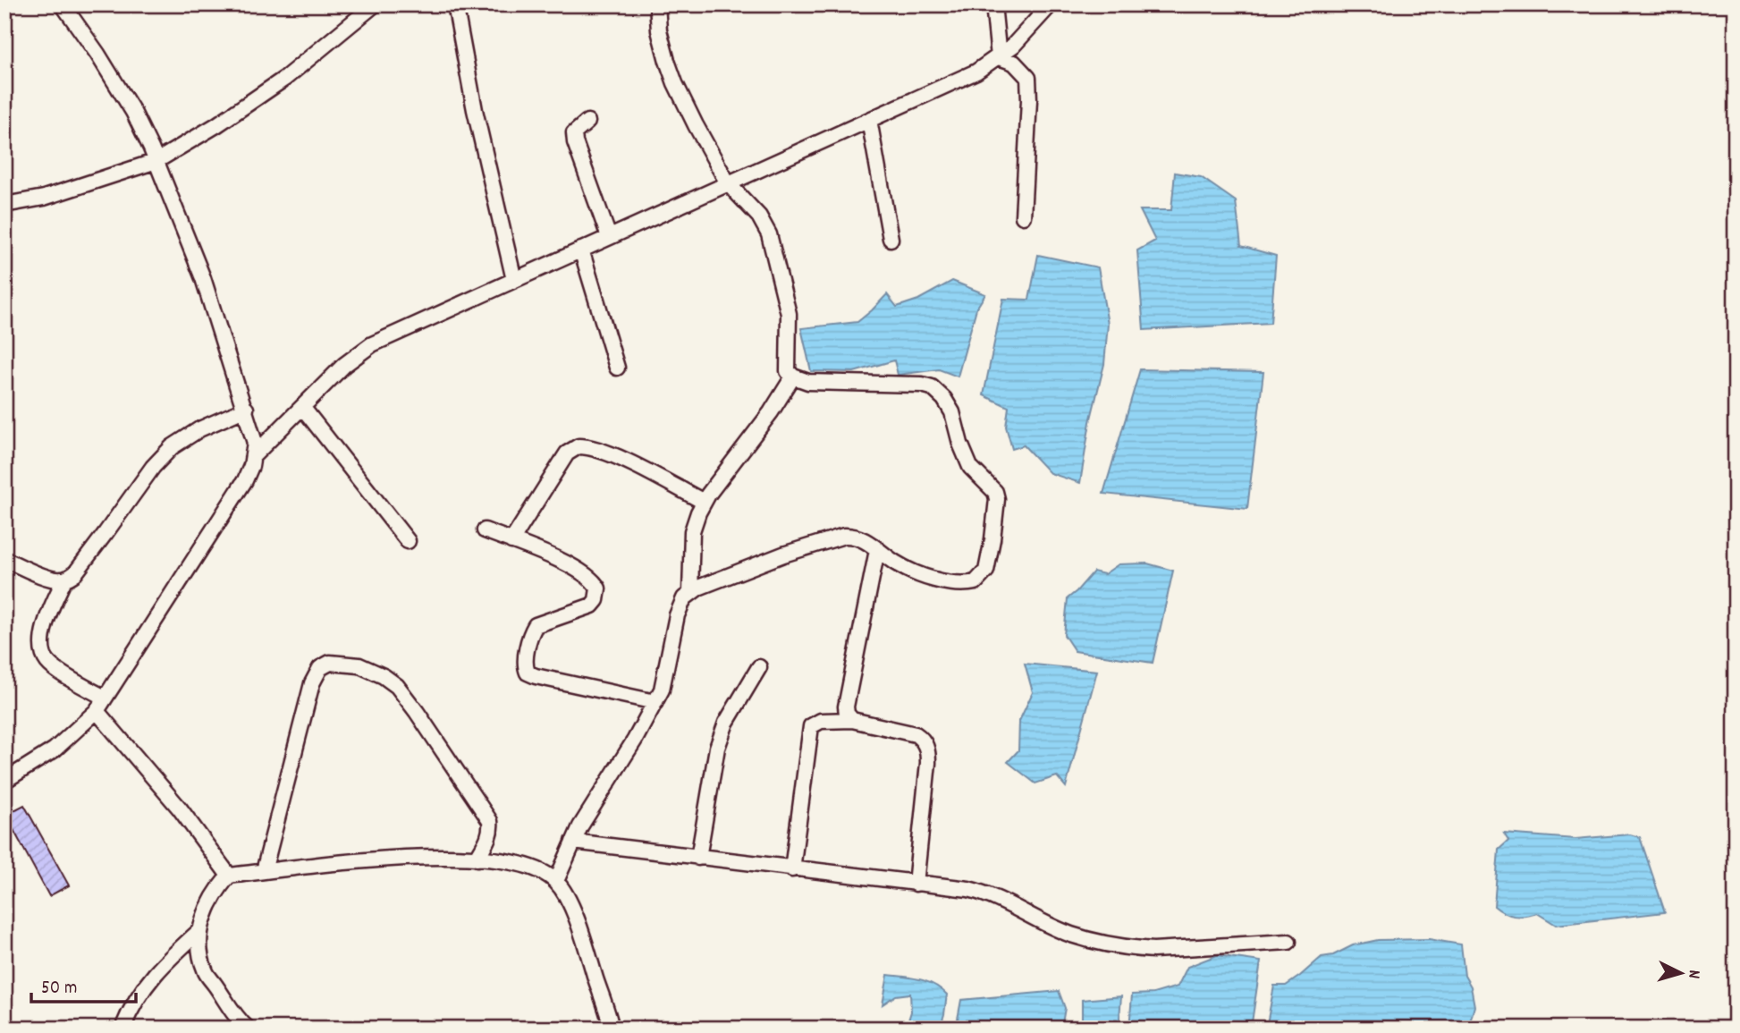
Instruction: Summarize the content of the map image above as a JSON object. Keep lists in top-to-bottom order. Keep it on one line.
{"scale_bar":"50 m","north":"right"}
